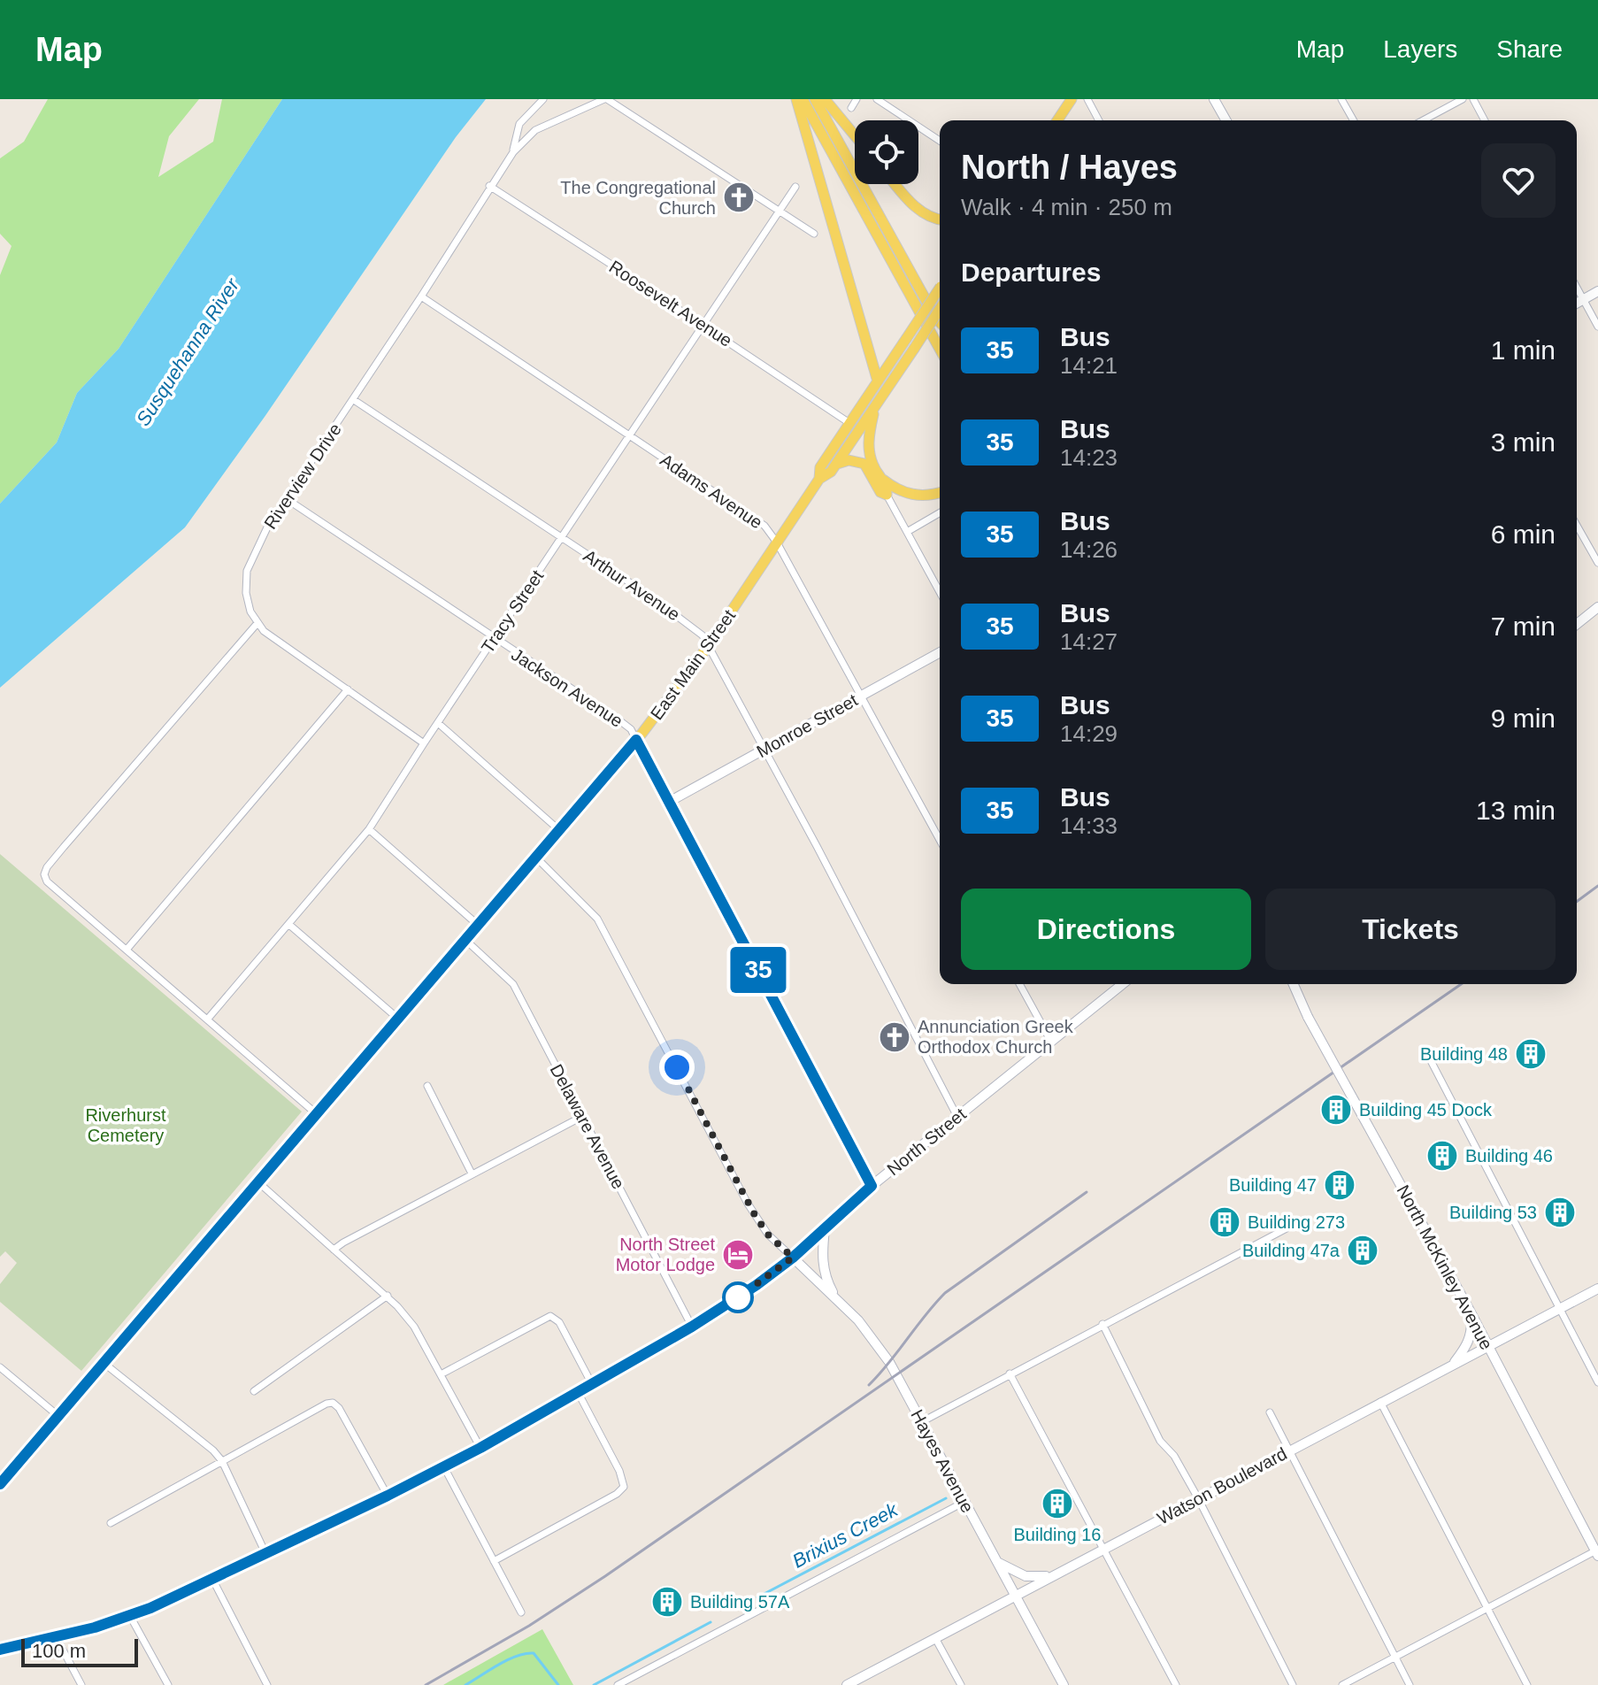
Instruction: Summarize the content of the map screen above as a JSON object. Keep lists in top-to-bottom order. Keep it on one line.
{"streets":{"main road":["East Main Street"],"street":["Roosevelt Avenue","Riverview Drive","Adams Avenue","Arthur Avenue","Tracy Street","Jackson Avenue","Monroe Street","Delaware Avenue","North Street","North McKinley Avenue","Hayes Avenue","Watson Boulevard"]},"crossings":[["Roosevelt Avenue","Riverview Drive"],["Roosevelt Avenue","Tracy Street"],["Roosevelt Avenue","East Main Street"],["Riverview Drive","Adams Avenue"],["Riverview Drive","Arthur Avenue"],["Riverview Drive","Jackson Avenue"],["Adams Avenue","Tracy Street"],["Adams Avenue","East Main Street"],["Adams Avenue","Monroe Street"],["Arthur Avenue","Tracy Street"],["Arthur Avenue","East Main Street"],["Arthur Avenue","Monroe Street"],["Arthur Avenue","North Street"],["Tracy Street","Jackson Avenue"],["East Main Street","Jackson Avenue"],["East Main Street","Delaware Avenue"],["Jackson Avenue","Monroe Street"],["Jackson Avenue","North Street"],["Delaware Avenue","North Street"],["North Street","Hayes Avenue"],["North McKinley Avenue","Watson Boulevard"],["Hayes Avenue","Watson Boulevard"]],"water":["Susquehanna River","Brixius Creek"],"parks":["Riverhurst Cemetery"],"places":{"church":["The Congregational Church","Annunciation Greek Orthodox Church"],"building":["Building 48","Building 45 Dock","Building 46","Building 47","Building 53","Building 273","Building 47a","Building 16","Building 57A"],"hotel":["North Street Motor Lodge"]},"lines":["bus line 35"],"scale_bar":"100 m","page":{"header":"Map","nav":["Map","Layers","Share"],"on_map":"35","heading":[["North / Hayes","Walk · 4 min · 250 m"],"Departures"],"list":[{"mark":"35","name":"Bus","note":"14:21","value":"1 min"},{"mark":"35","name":"Bus","note":"14:23","value":"3 min"},{"mark":"35","name":"Bus","note":"14:26","value":"6 min"},{"mark":"35","name":"Bus","note":"14:27","value":"7 min"},{"mark":"35","name":"Bus","note":"14:29","value":"9 min"},{"mark":"35","name":"Bus","note":"14:33","value":"13 min"}],"buttons":["Directions","Tickets"],"scale":"100 m"}}
